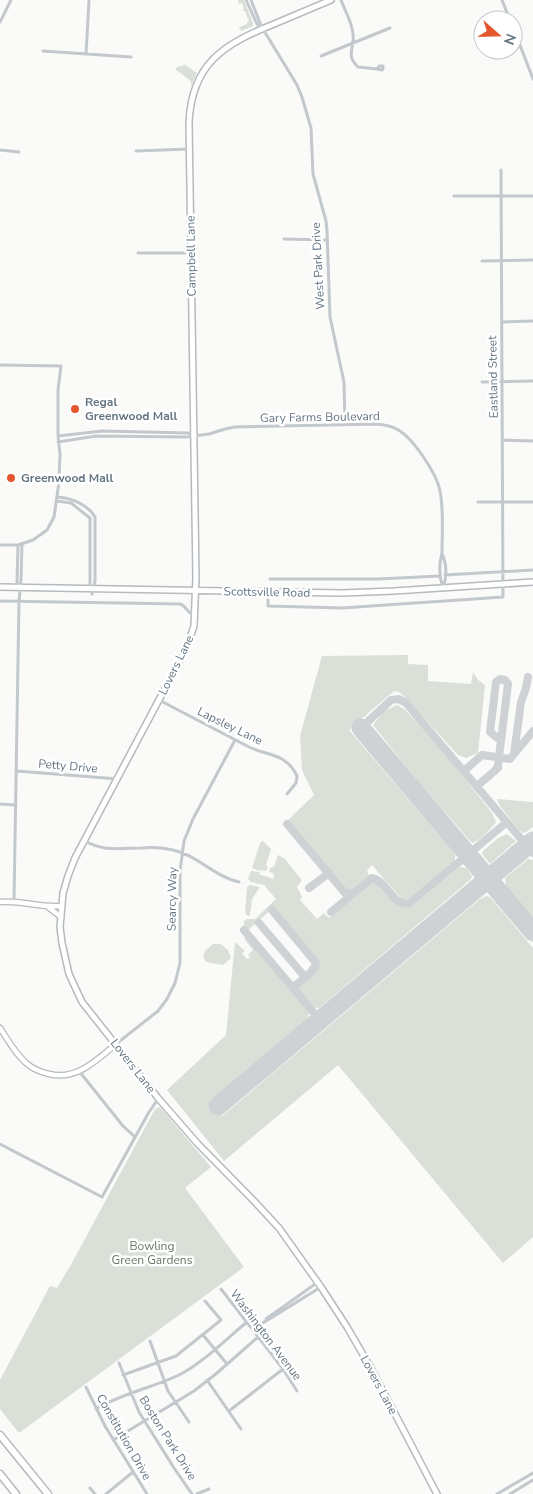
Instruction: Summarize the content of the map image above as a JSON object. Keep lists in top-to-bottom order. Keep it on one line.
{"streets":{"main road":["Campbell Lane","Scottsville Road","Lovers Lane"],"street":["West Park Drive","Eastland Street","Gary Farms Boulevard","Lapsley Lane","Petty Drive","Searcy Way","Washington Avenue","Constitution Drive","Boston Park Drive"]},"crossings":[["Campbell Lane","West Park Drive"],["Campbell Lane","Gary Farms Boulevard"],["Campbell Lane","Scottsville Road"],["Campbell Lane","Lovers Lane"],["West Park Drive","Gary Farms Boulevard"],["Eastland Street","Scottsville Road"],["Gary Farms Boulevard","Scottsville Road"],["Scottsville Road","Lovers Lane"],["Lovers Lane","Lapsley Lane"],["Lovers Lane","Petty Drive"],["Lovers Lane","Searcy Way"],["Lapsley Lane","Searcy Way"]],"parks":["Bowling Green Gardens"],"places":["Regal Greenwood Mall","Greenwood Mall"],"north":"right"}
